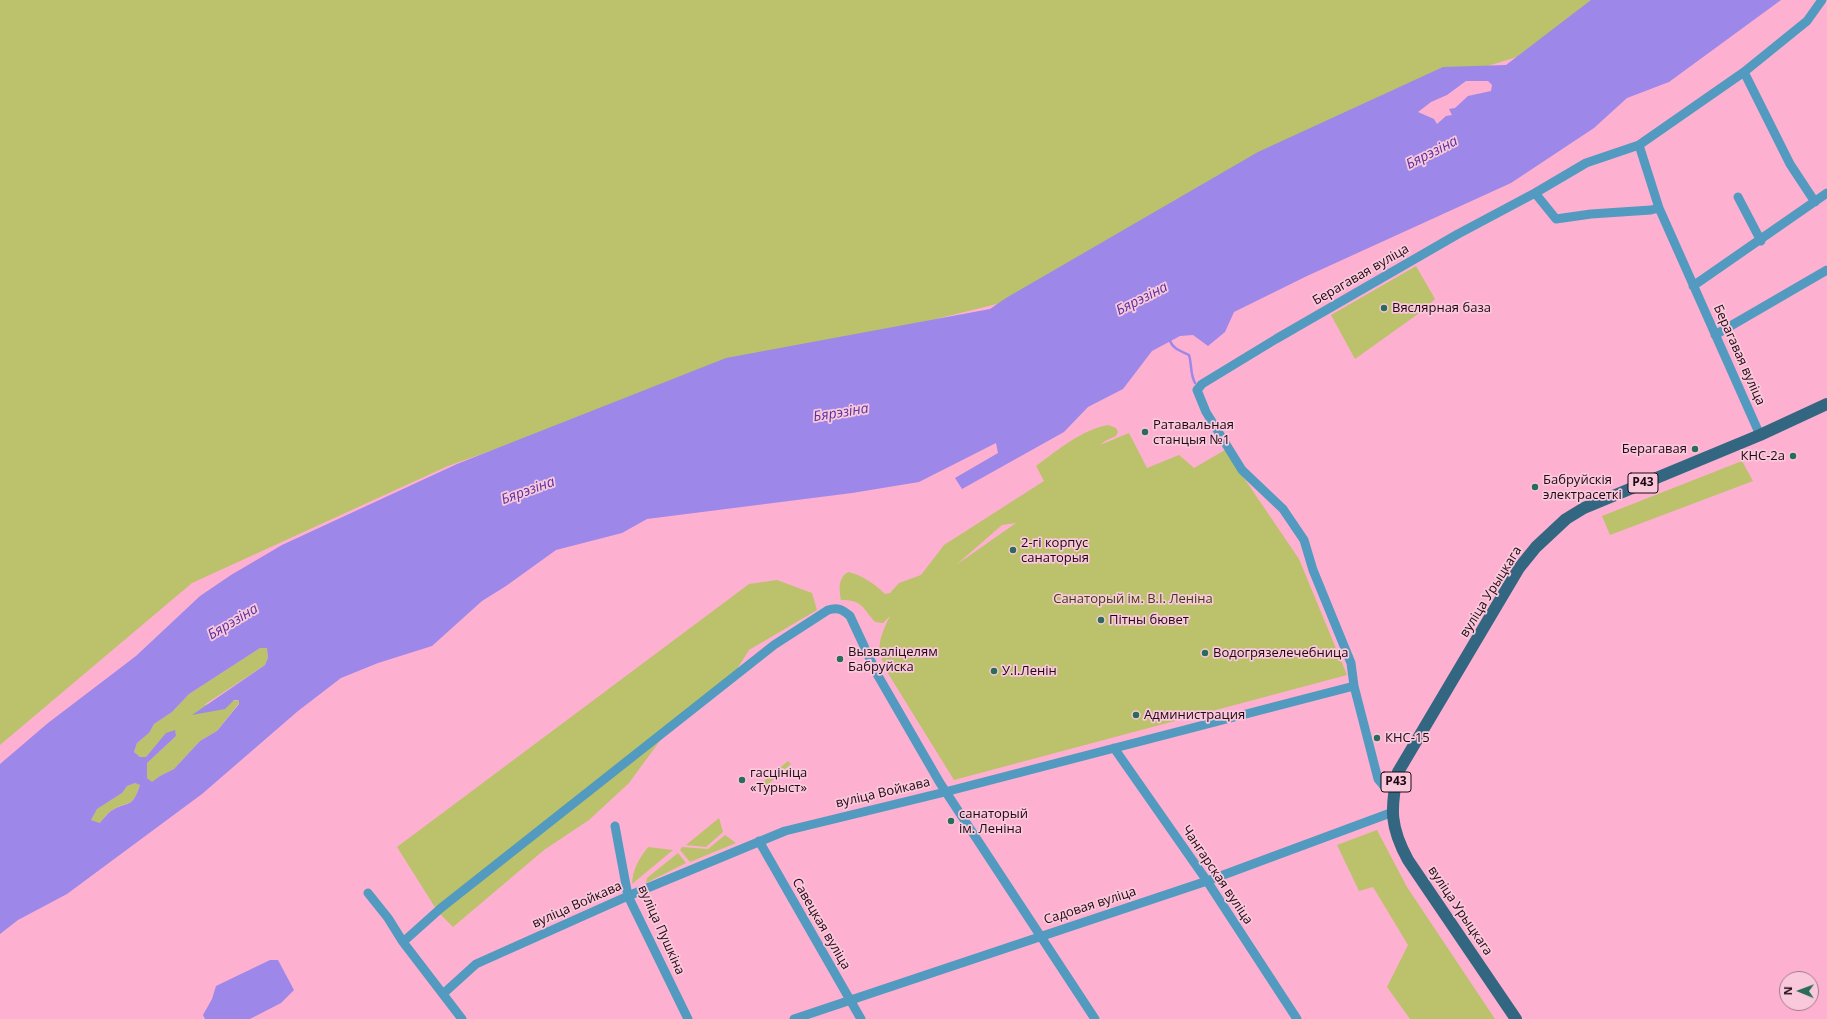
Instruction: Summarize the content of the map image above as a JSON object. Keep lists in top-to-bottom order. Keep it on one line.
{"streets":{"main road":["Р43","вуліца Урыцкага"],"street":["Берагавая вуліца","вуліца Войкава","Чангарская вуліца","Садовая вуліца","Савецкая вуліца","вуліца Пушкіна"]},"crossings":[["Берагавая вуліца","Р43"],["Берагавая вуліца","вуліца Урыцкага"],["Берагавая вуліца","вуліца Войкава"],["Р43","вуліца Урыцкага"],["вуліца Урыцкага","Садовая вуліца"],["вуліца Войкава","Чангарская вуліца"],["вуліца Войкава","Савецкая вуліца"],["вуліца Войкава","вуліца Пушкіна"],["Чангарская вуліца","Садовая вуліца"],["Садовая вуліца","Савецкая вуліца"]],"water":["Бярэзіна"],"parks":["Санаторый ім. В.І. Леніна"],"places":["Вяслярная база","Ратавальная станцыя №1","Берагавая","КНС-2а","Бабруйскія электрасеткі","2-гі корпус санаторыя","Пітны бювет","Водогрязелечебница","Вызваліцелям Бабруйска","У.І.Ленін","Администрация","КНС-15","гасцініца «Турыст»","санаторый ім. Леніна"],"north":"left"}
